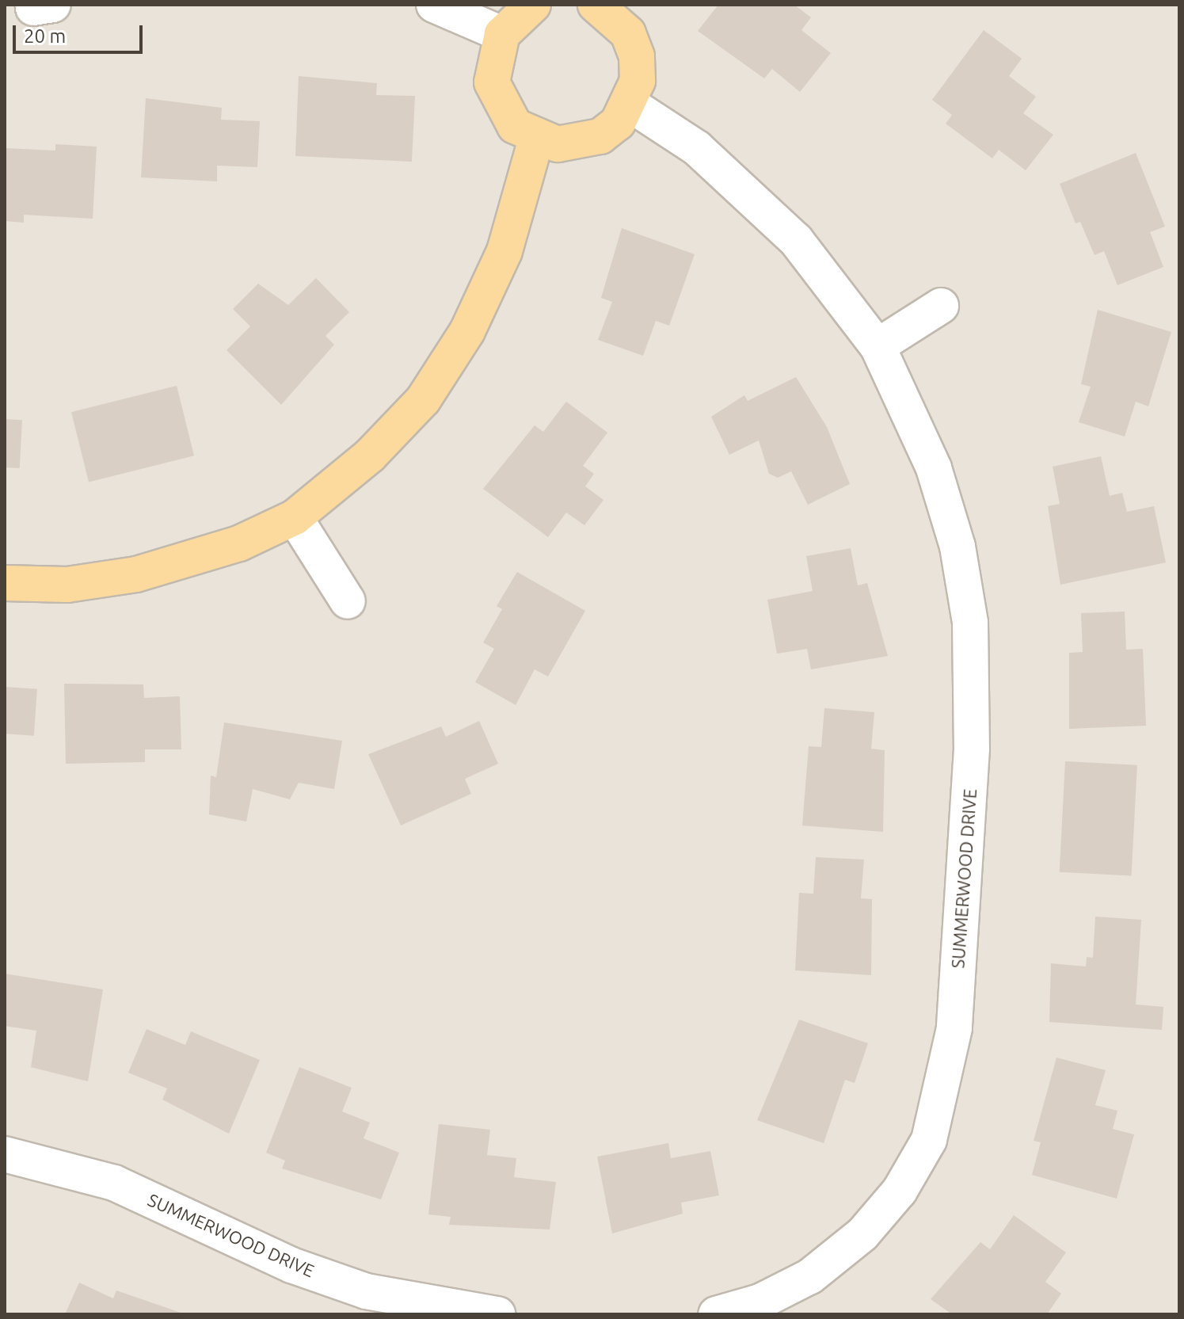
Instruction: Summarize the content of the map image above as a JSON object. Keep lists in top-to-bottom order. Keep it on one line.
{"streets":{"street":["SUMMERWOOD DRIVE"]},"scale_bar":"20 m"}
